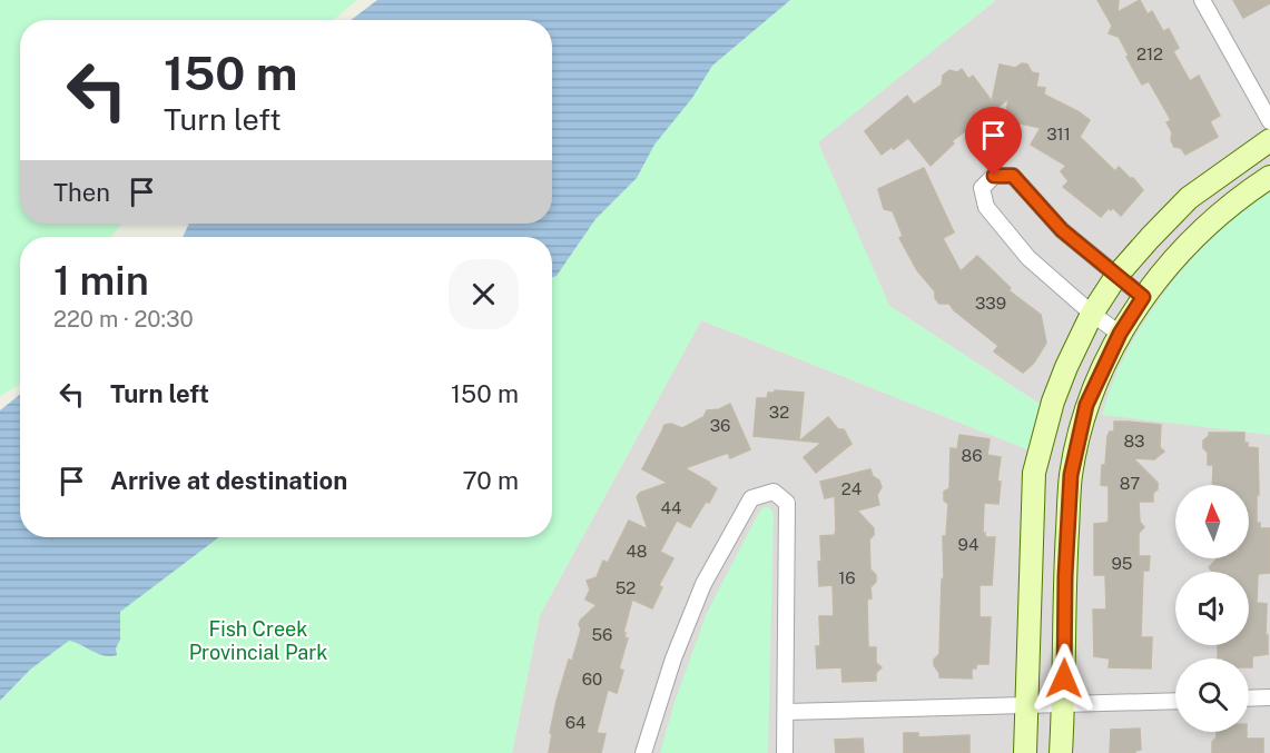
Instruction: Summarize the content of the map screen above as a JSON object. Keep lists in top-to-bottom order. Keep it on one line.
{"parks":["Fish Creek Provincial Park"],"house_numbers":["212","311","339","32","36","83","86","87","24","44","94","48","95","16","52","56","60","64"],"north":"top","page":{"turn":["150 m","Turn left"],"then":"Then","heading":["1 min","220 m · 20:30"],"list":[{"name":"Turn left","value":"150 m"},{"name":"Arrive at destination","value":"70 m"}]}}
